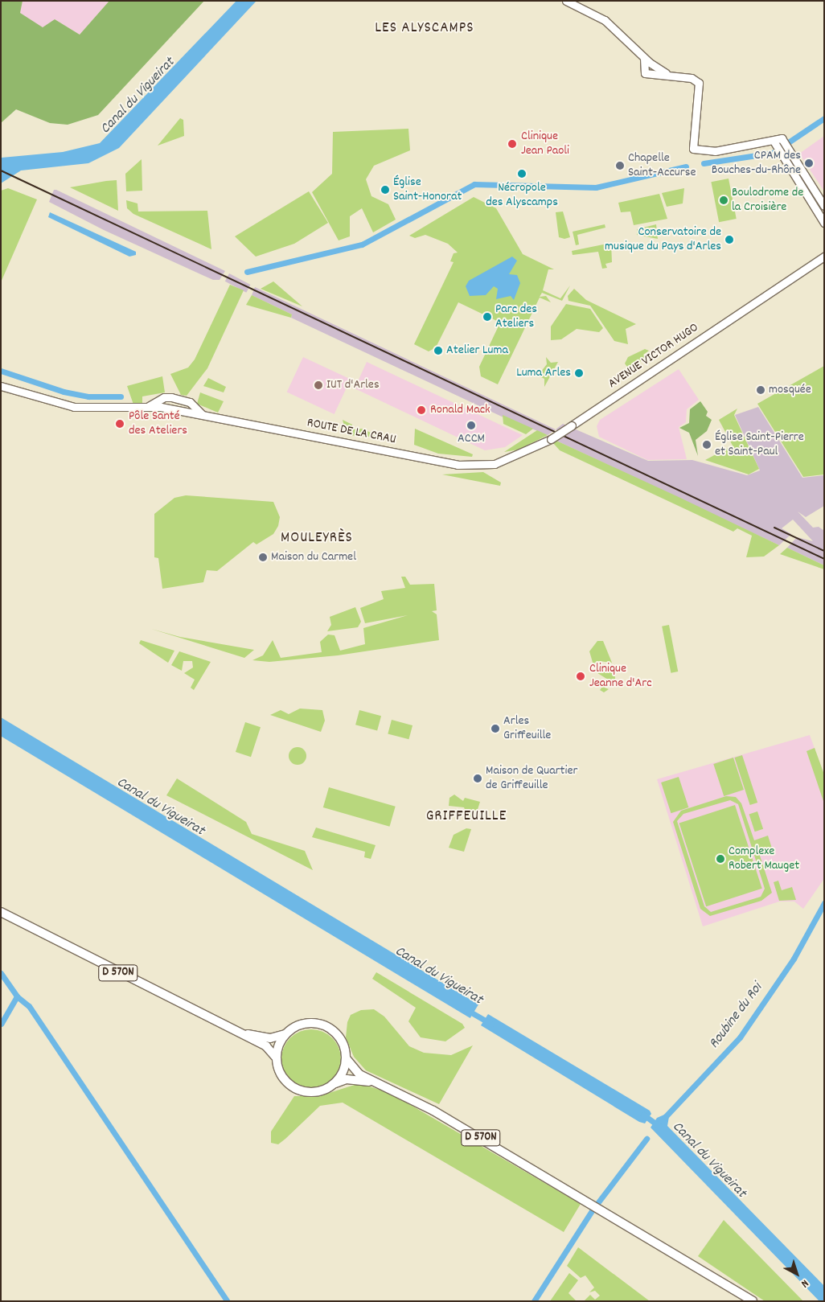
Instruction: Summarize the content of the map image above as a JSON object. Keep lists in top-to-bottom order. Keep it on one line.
{"streets":{"main road":["AVENUE VICTOR HUGO","ROUTE DE LA CRAU","D 570N"]},"crossings":[["AVENUE VICTOR HUGO","ROUTE DE LA CRAU"]],"districts":["LES ALYSCAMPS","MOULEYRÈS","GRIFFEUILLE"],"water":["Canal du Vigueirat","Roubine du Roi"],"places":["Clinique Jean Paoli","CPAM des Bouches-du-Rhône","Chapelle Saint-Accurse","Nécropole des Alyscamps","Église Saint-Honorat","Boulodrome de la Croisière","Conservatoire de musique du Pays d'Arles","Parc des Ateliers","Atelier Luma","Luma Arles","IUT d'Arles","mosquée","Ronald Mack","Pôle Santé des Ateliers","ACCM","Église Saint-Pierre et Saint-Paul","Maison du Carmel","Clinique Jeanne d'Arc","Arles Griffeuille","Maison de Quartier de Griffeuille","Complexe Robert Mauget"],"north":"bottom right"}
